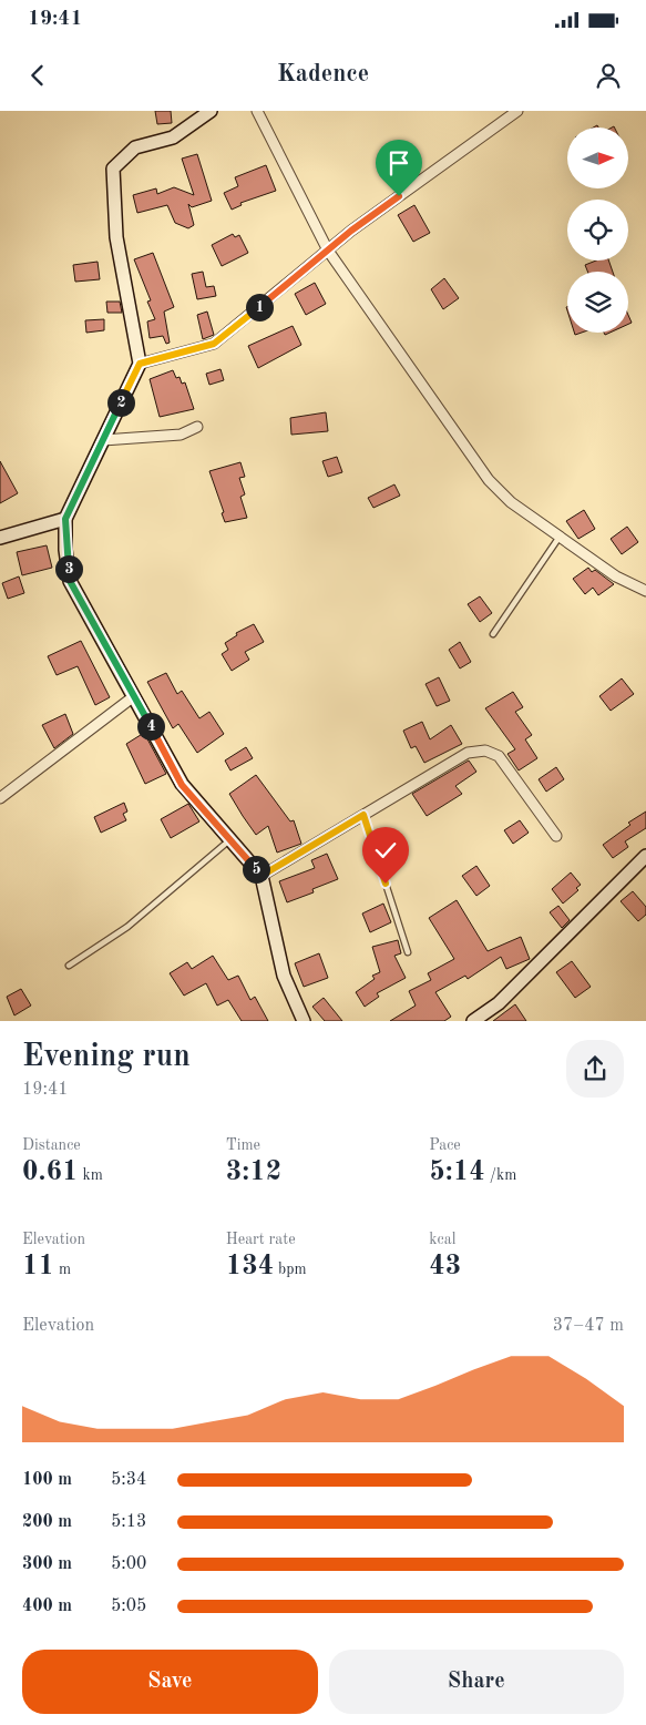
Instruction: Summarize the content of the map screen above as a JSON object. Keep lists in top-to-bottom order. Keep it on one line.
{"north":"right","page":{"status":"19:41","header":"Kadence","pins":["1","2","3","4","5"],"heading":["Evening run","19:41"],"stats":[["Distance","0.61 km"],["Time","3:12"],["Pace","5:14 /km"],["Elevation","11 m"],["Heart rate","134 bpm"],["kcal","43"]],"chart":["Elevation","37–47 m"],"list":[{"name":"100 m","note":"5:34"},{"name":"200 m","note":"5:13"},{"name":"300 m","note":"5:00"},{"name":"400 m","note":"5:05"}],"buttons":["Save","Share"]}}
